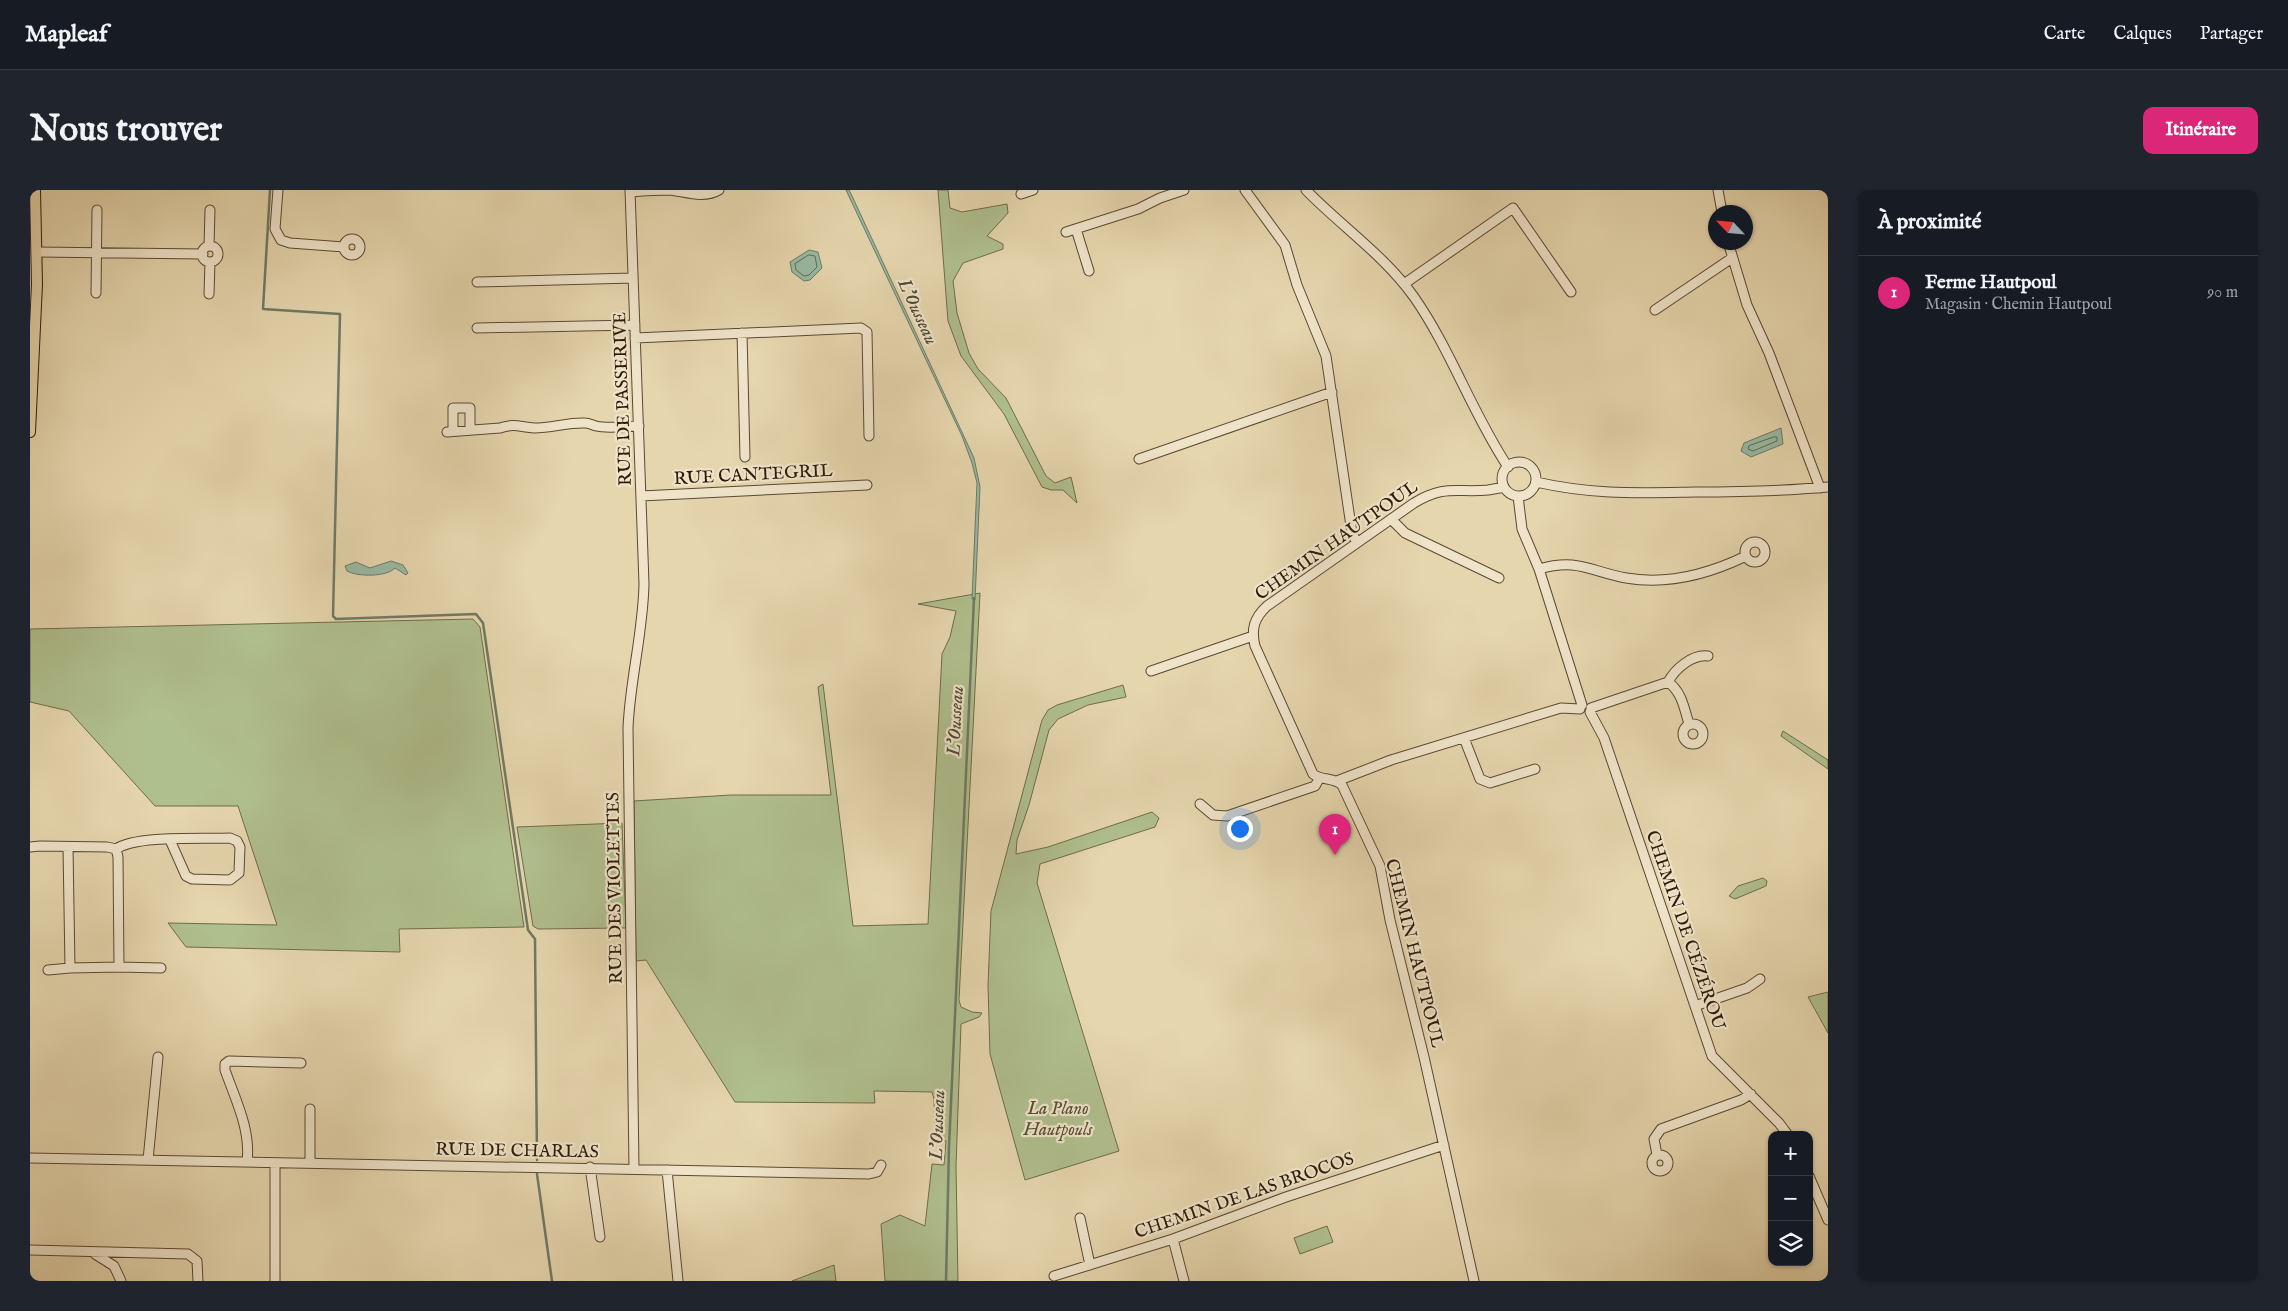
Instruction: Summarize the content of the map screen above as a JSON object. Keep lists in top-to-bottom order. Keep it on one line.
{"streets":{"street":["RUE DE PASSERIVE","RUE CANTEGRIL","CHEMIN HAUTPOUL","RUE DES VIOLETTES","CHEMIN DE CÉZÉROU","RUE DE CHARLAS","CHEMIN DE LAS BROCOS"]},"crossings":[["RUE DE PASSERIVE","RUE CANTEGRIL"],["RUE DE PASSERIVE","RUE DES VIOLETTES"],["CHEMIN HAUTPOUL","CHEMIN DE CÉZÉROU"],["CHEMIN HAUTPOUL","CHEMIN DE LAS BROCOS"],["RUE DES VIOLETTES","RUE DE CHARLAS"]],"water":["L'Ousseau"],"parks":["La Plano Hautpouls"],"north":"top left","page":{"header":"Mapleaf","nav":["Carte","Calques","Partager"],"buttons":"Itinéraire","title":"Nous trouver","heading":"À proximité","list":[{"mark":"1","name":"Ferme Hautpoul","note":"Magasin · Chemin Hautpoul","value":"90 m"}],"pins":"1","map_buttons":["+","−"]}}
